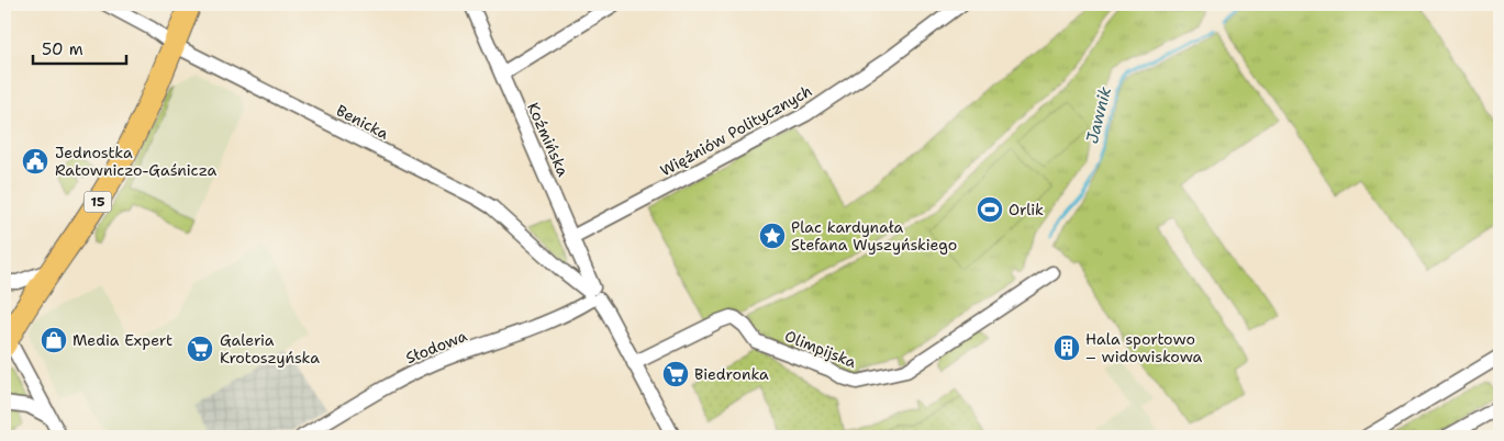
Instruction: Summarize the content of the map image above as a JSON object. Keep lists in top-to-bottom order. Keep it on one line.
{"streets":{"main road":["15"],"street":["Benicka","Więźniów Politycznych","Koźmińska","Słodowa","Olimpijska"]},"crossings":[["Benicka","Koźmińska"],["Benicka","15"],["Benicka","Słodowa"],["Więźniów Politycznych","Koźmińska"],["Koźmińska","Słodowa"],["Koźmińska","Olimpijska"]],"water":["Jawnik"],"places":{"public building":["Jednostka Ratowniczo-Gaśnicza"],"sports":["Orlik"],"place":["Plac kardynała Stefana Wyszyńskiego"],"shop":["Media Expert"],"building":["Hala sportowo – widowiskowa"],"supermarket":["Galeria Krotoszyńska","Biedronka"]},"scale_bar":"50 m"}
